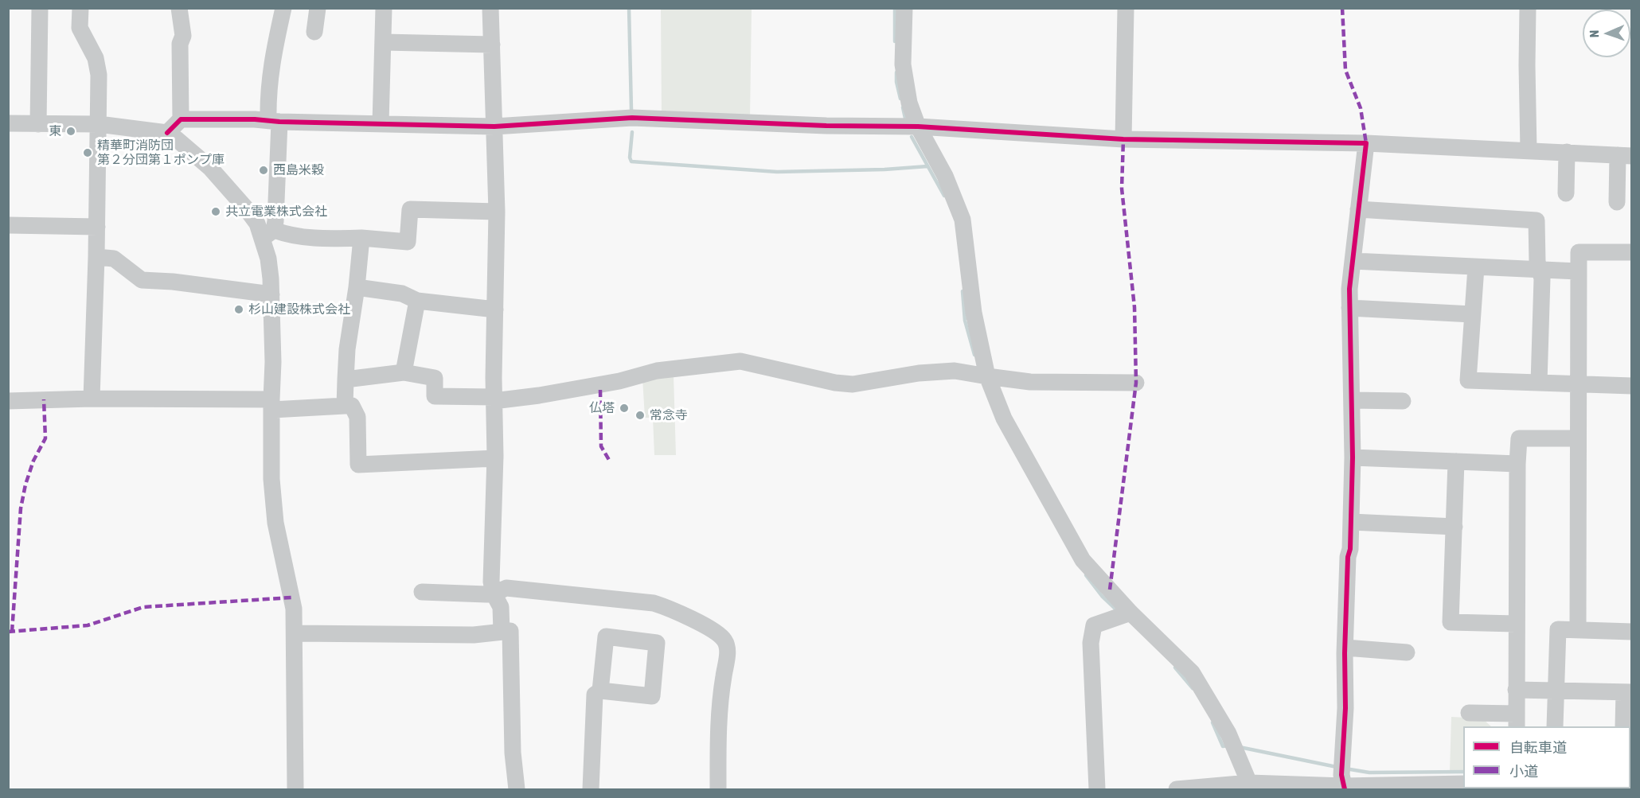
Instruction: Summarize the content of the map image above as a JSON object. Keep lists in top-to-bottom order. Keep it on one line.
{"places":["東","精華町消防団 第２分団第１ポンプ庫","西島米穀","共立電業株式会社","杉山建設株式会社","仏塔","常念寺"],"legend":["自転車道","小道"],"north":"left"}
